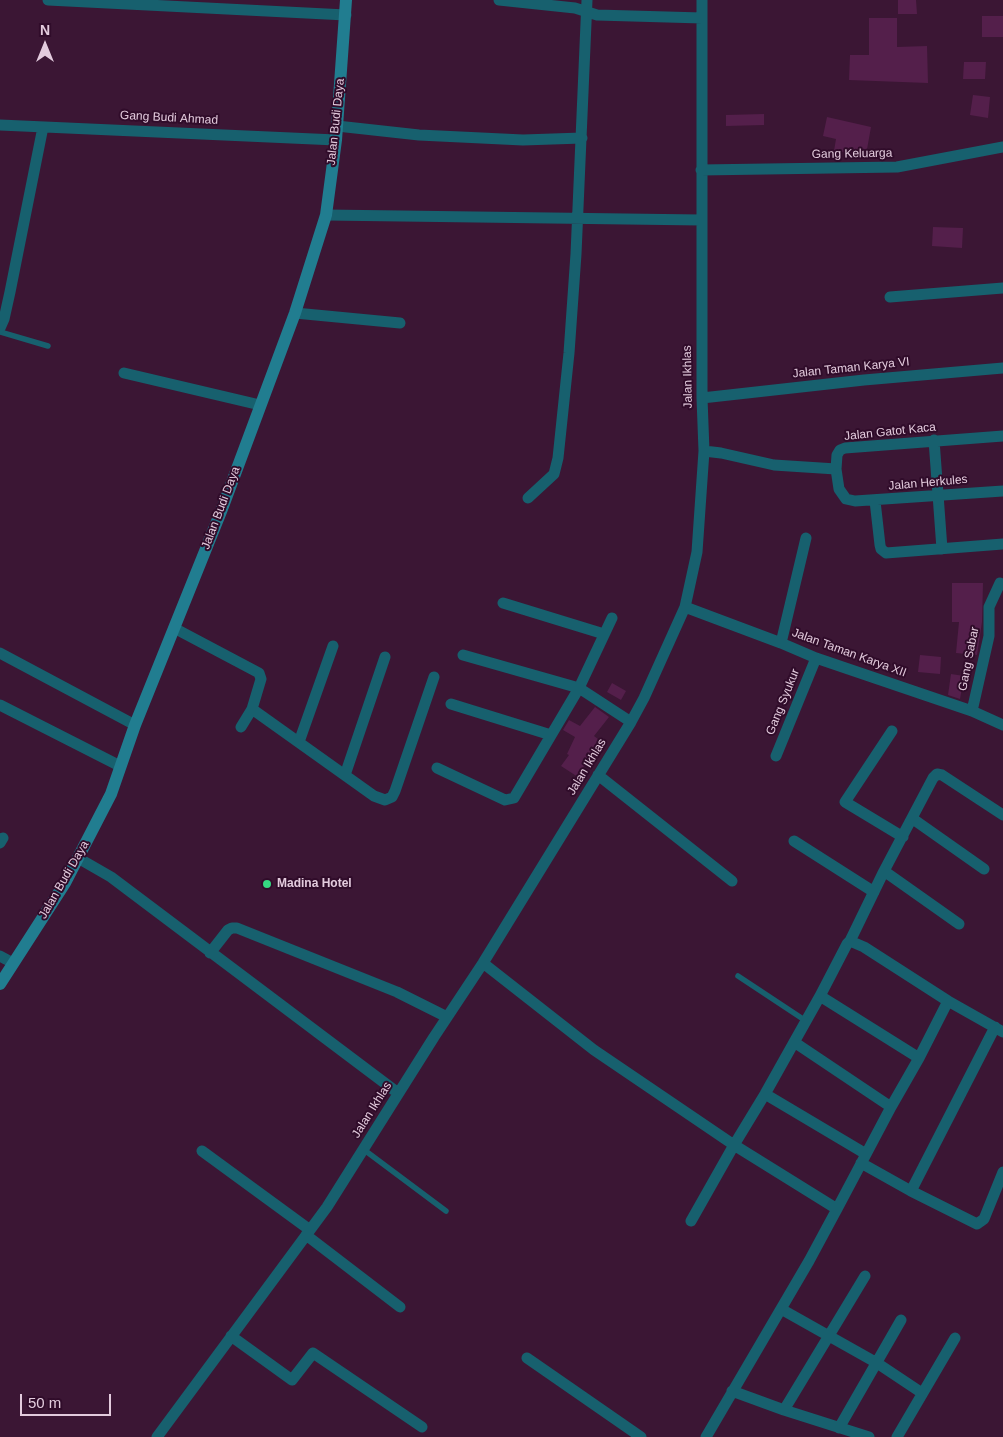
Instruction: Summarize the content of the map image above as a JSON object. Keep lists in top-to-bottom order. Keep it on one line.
{"streets":{"street":["Gang Budi Ahmad","Jalan Budi Daya","Gang Keluarga","Jalan Taman Karya VI","Jalan Ikhlas","Jalan Gatot Kaca","Jalan Herkules","Jalan Taman Karya XII","Gang Sabar","Gang Syukur"]},"crossings":[["Gang Budi Ahmad","Jalan Budi Daya"],["Gang Keluarga","Jalan Ikhlas"],["Jalan Taman Karya VI","Jalan Ikhlas"],["Jalan Ikhlas","Jalan Taman Karya XII"],["Jalan Gatot Kaca","Jalan Herkules"],["Jalan Taman Karya XII","Gang Sabar"],["Jalan Taman Karya XII","Gang Syukur"]],"places":["Madina Hotel"],"scale_bar":"50 m","north":"top"}
